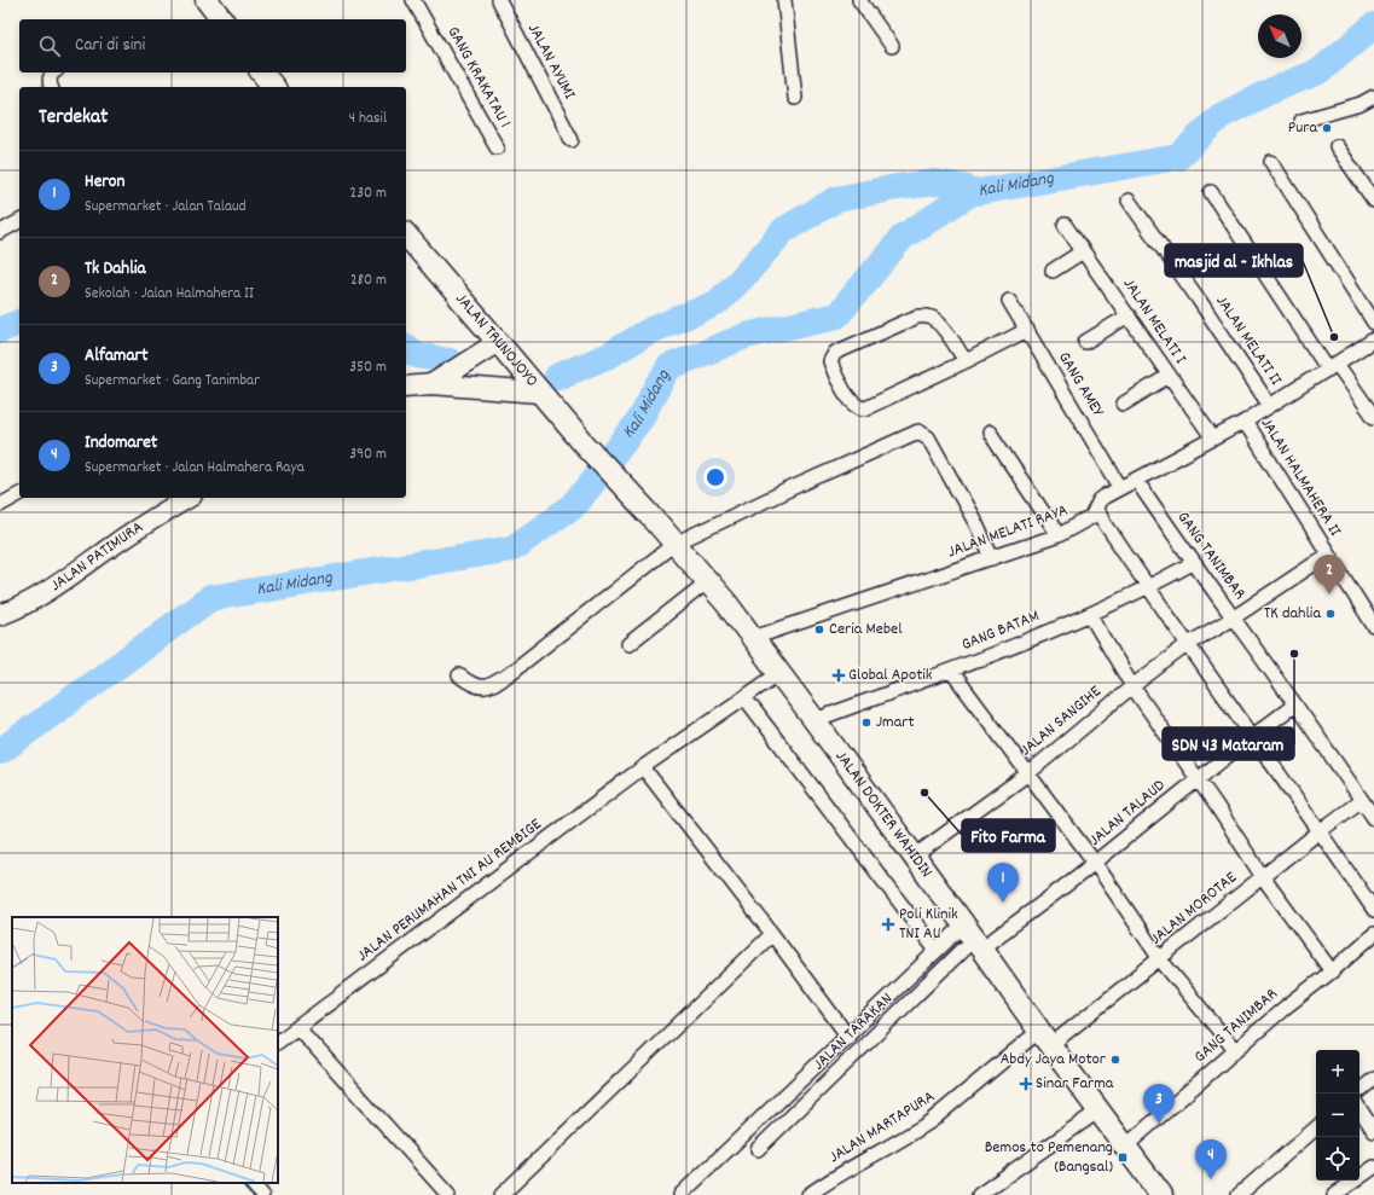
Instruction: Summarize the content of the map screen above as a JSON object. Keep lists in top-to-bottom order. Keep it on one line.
{"streets":{"main road":["JALAN TRUNOJOYO","JALAN DOKTER WAHIDIN"],"street":["JALAN AYUMI","GANG KRAKATAU 1","JALAN MELATI I","JALAN MELATI II","GANG AMEY","JALAN HALMAHERA II","JALAN MELATI RAYA","GANG TANIMBAR","JALAN PATIMURA","GANG BATAM","JALAN SANGIHE","JALAN TALAUD","JALAN PERUMAHAN TNI AU REMBIGE","JALAN MOROTAE","JALAN TARAKAN","JALAN MARTAPURA"]},"crossings":[["JALAN MELATI I","JALAN MELATI RAYA"],["JALAN TRUNOJOYO","JALAN DOKTER WAHIDIN"],["JALAN MELATI II","JALAN MELATI RAYA"],["GANG AMEY","JALAN MELATI RAYA"],["JALAN HALMAHERA II","JALAN MELATI RAYA"],["JALAN HALMAHERA II","JALAN SANGIHE"],["JALAN MELATI RAYA","GANG TANIMBAR"],["JALAN MELATI RAYA","JALAN DOKTER WAHIDIN"],["GANG TANIMBAR","GANG BATAM"],["GANG TANIMBAR","JALAN SANGIHE"],["GANG TANIMBAR","JALAN TALAUD"],["GANG TANIMBAR","JALAN DOKTER WAHIDIN"],["GANG TANIMBAR","JALAN MOROTAE"],["GANG BATAM","JALAN DOKTER WAHIDIN"],["JALAN SANGIHE","JALAN DOKTER WAHIDIN"],["JALAN TALAUD","JALAN DOKTER WAHIDIN"],["JALAN TALAUD","JALAN TARAKAN"],["JALAN DOKTER WAHIDIN","JALAN PERUMAHAN TNI AU REMBIGE"],["JALAN DOKTER WAHIDIN","JALAN MOROTAE"],["JALAN DOKTER WAHIDIN","JALAN TARAKAN"],["JALAN DOKTER WAHIDIN","JALAN MARTAPURA"],["JALAN MOROTAE","JALAN MARTAPURA"]],"water":["Kali Midang"],"places":{"other":["Pura","masjid al - Ikhlas","TK dahlia","Ceria Mebel","SDN 43 Mataram","Jmart","Fito Farma","Abdy Jaya Motor"],"health":["Global Apotik","Poli Klinik TNI AU","Sinar Farma"],"transit":["Bemos to Pemenang (Bangsal)"]},"north":"top left","page":{"search":"Cari di sini","heading":["Terdekat","4 hasil"],"list":[{"mark":"1","name":"Heron","note":"Supermarket · Jalan Talaud","value":"230 m"},{"mark":"2","name":"Tk Dahlia","note":"Sekolah · Jalan Halmahera II","value":"280 m"},{"mark":"3","name":"Alfamart","note":"Supermarket · Gang Tanimbar","value":"350 m"},{"mark":"4","name":"Indomaret","note":"Supermarket · Jalan Halmahera Raya","value":"390 m"}],"pins":["2","1","3","4"],"map_buttons":["+","−"]}}
